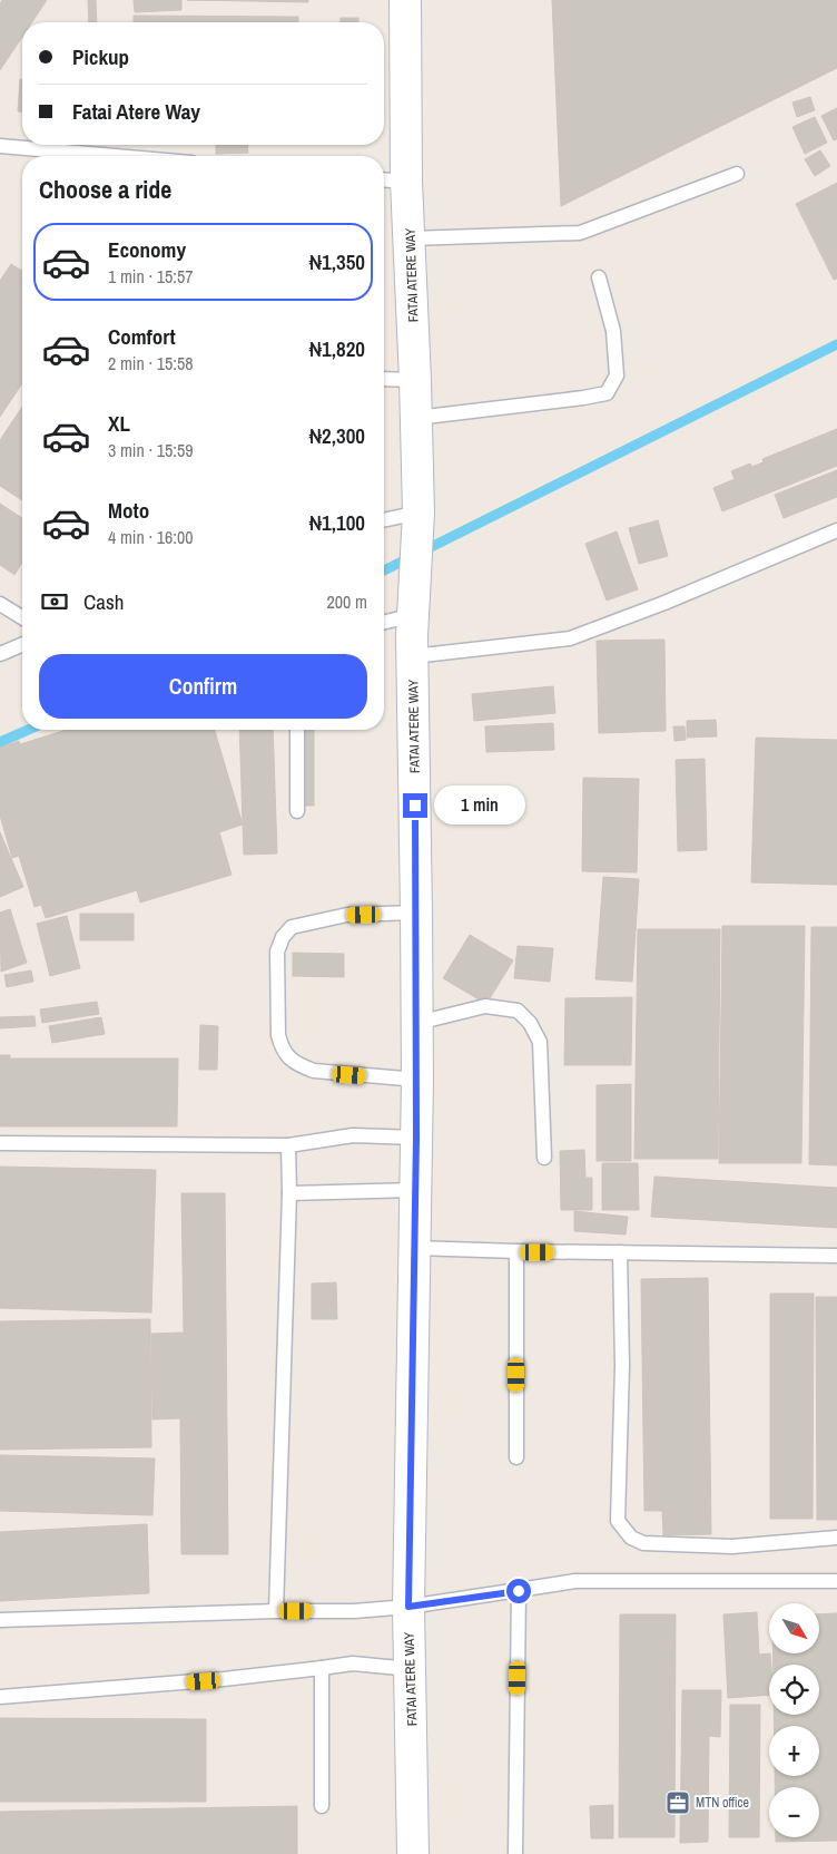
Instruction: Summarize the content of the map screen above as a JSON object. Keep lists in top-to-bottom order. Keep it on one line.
{"streets":{"street":["FATAI ATERE WAY"]},"places":{"office":["MTN office"]},"north":"bottom right","page":{"banner":["Pickup","Fatai Atere Way"],"heading":"Choose a ride","list":[{"name":"Economy","note":"1 min · 15:57","value":"₦1,350"},{"name":"Comfort","note":"2 min · 15:58","value":"₦1,820"},{"name":"XL","note":"3 min · 15:59","value":"₦2,300"},{"name":"Moto","note":"4 min · 16:00","value":"₦1,100"}],"pay":["Cash","200 m"],"buttons":"Confirm","bubble":"1 min","map_buttons":["+","−"]}}
